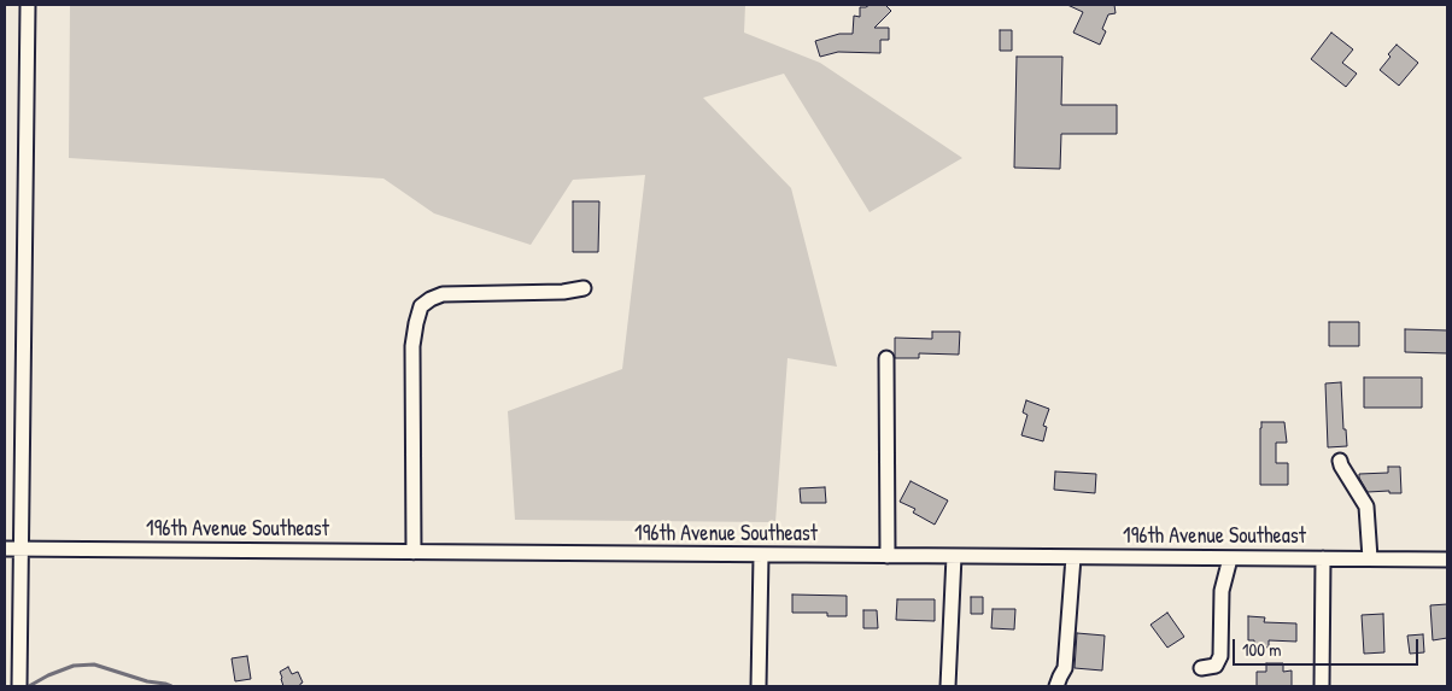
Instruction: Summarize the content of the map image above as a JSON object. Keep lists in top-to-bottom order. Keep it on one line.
{"streets":{"street":["196th Avenue Southeast"]},"scale_bar":"100 m"}
